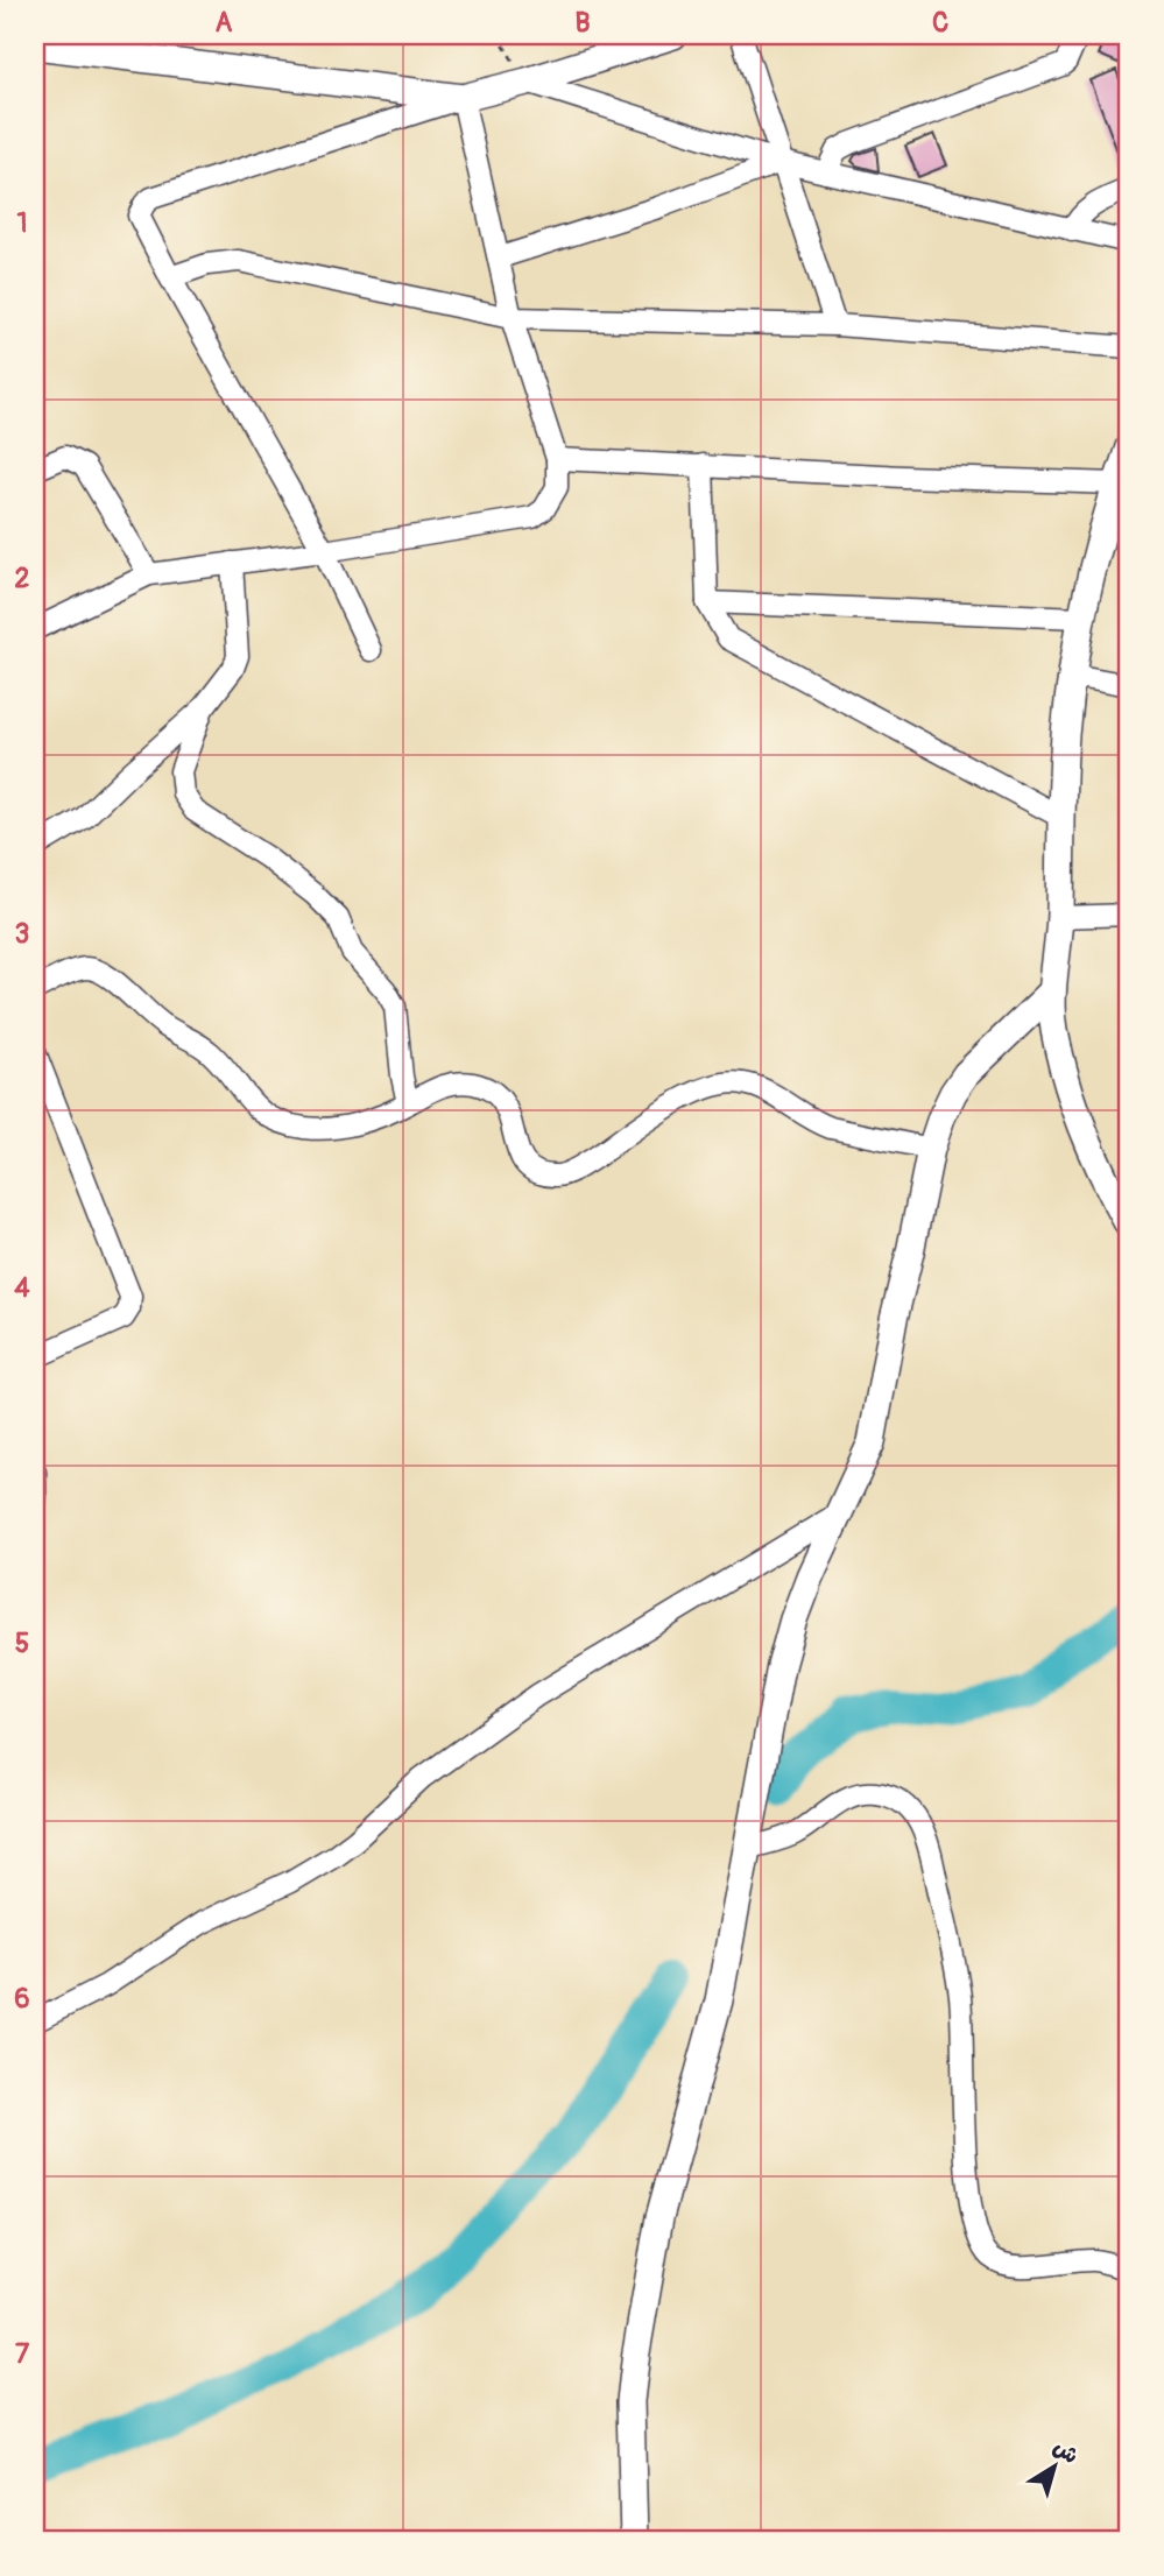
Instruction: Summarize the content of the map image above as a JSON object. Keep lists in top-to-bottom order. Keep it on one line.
{"north":"top right","grid":{"columns":["A","B","C"],"rows":["1","2","3","4","5","6","7"]}}
